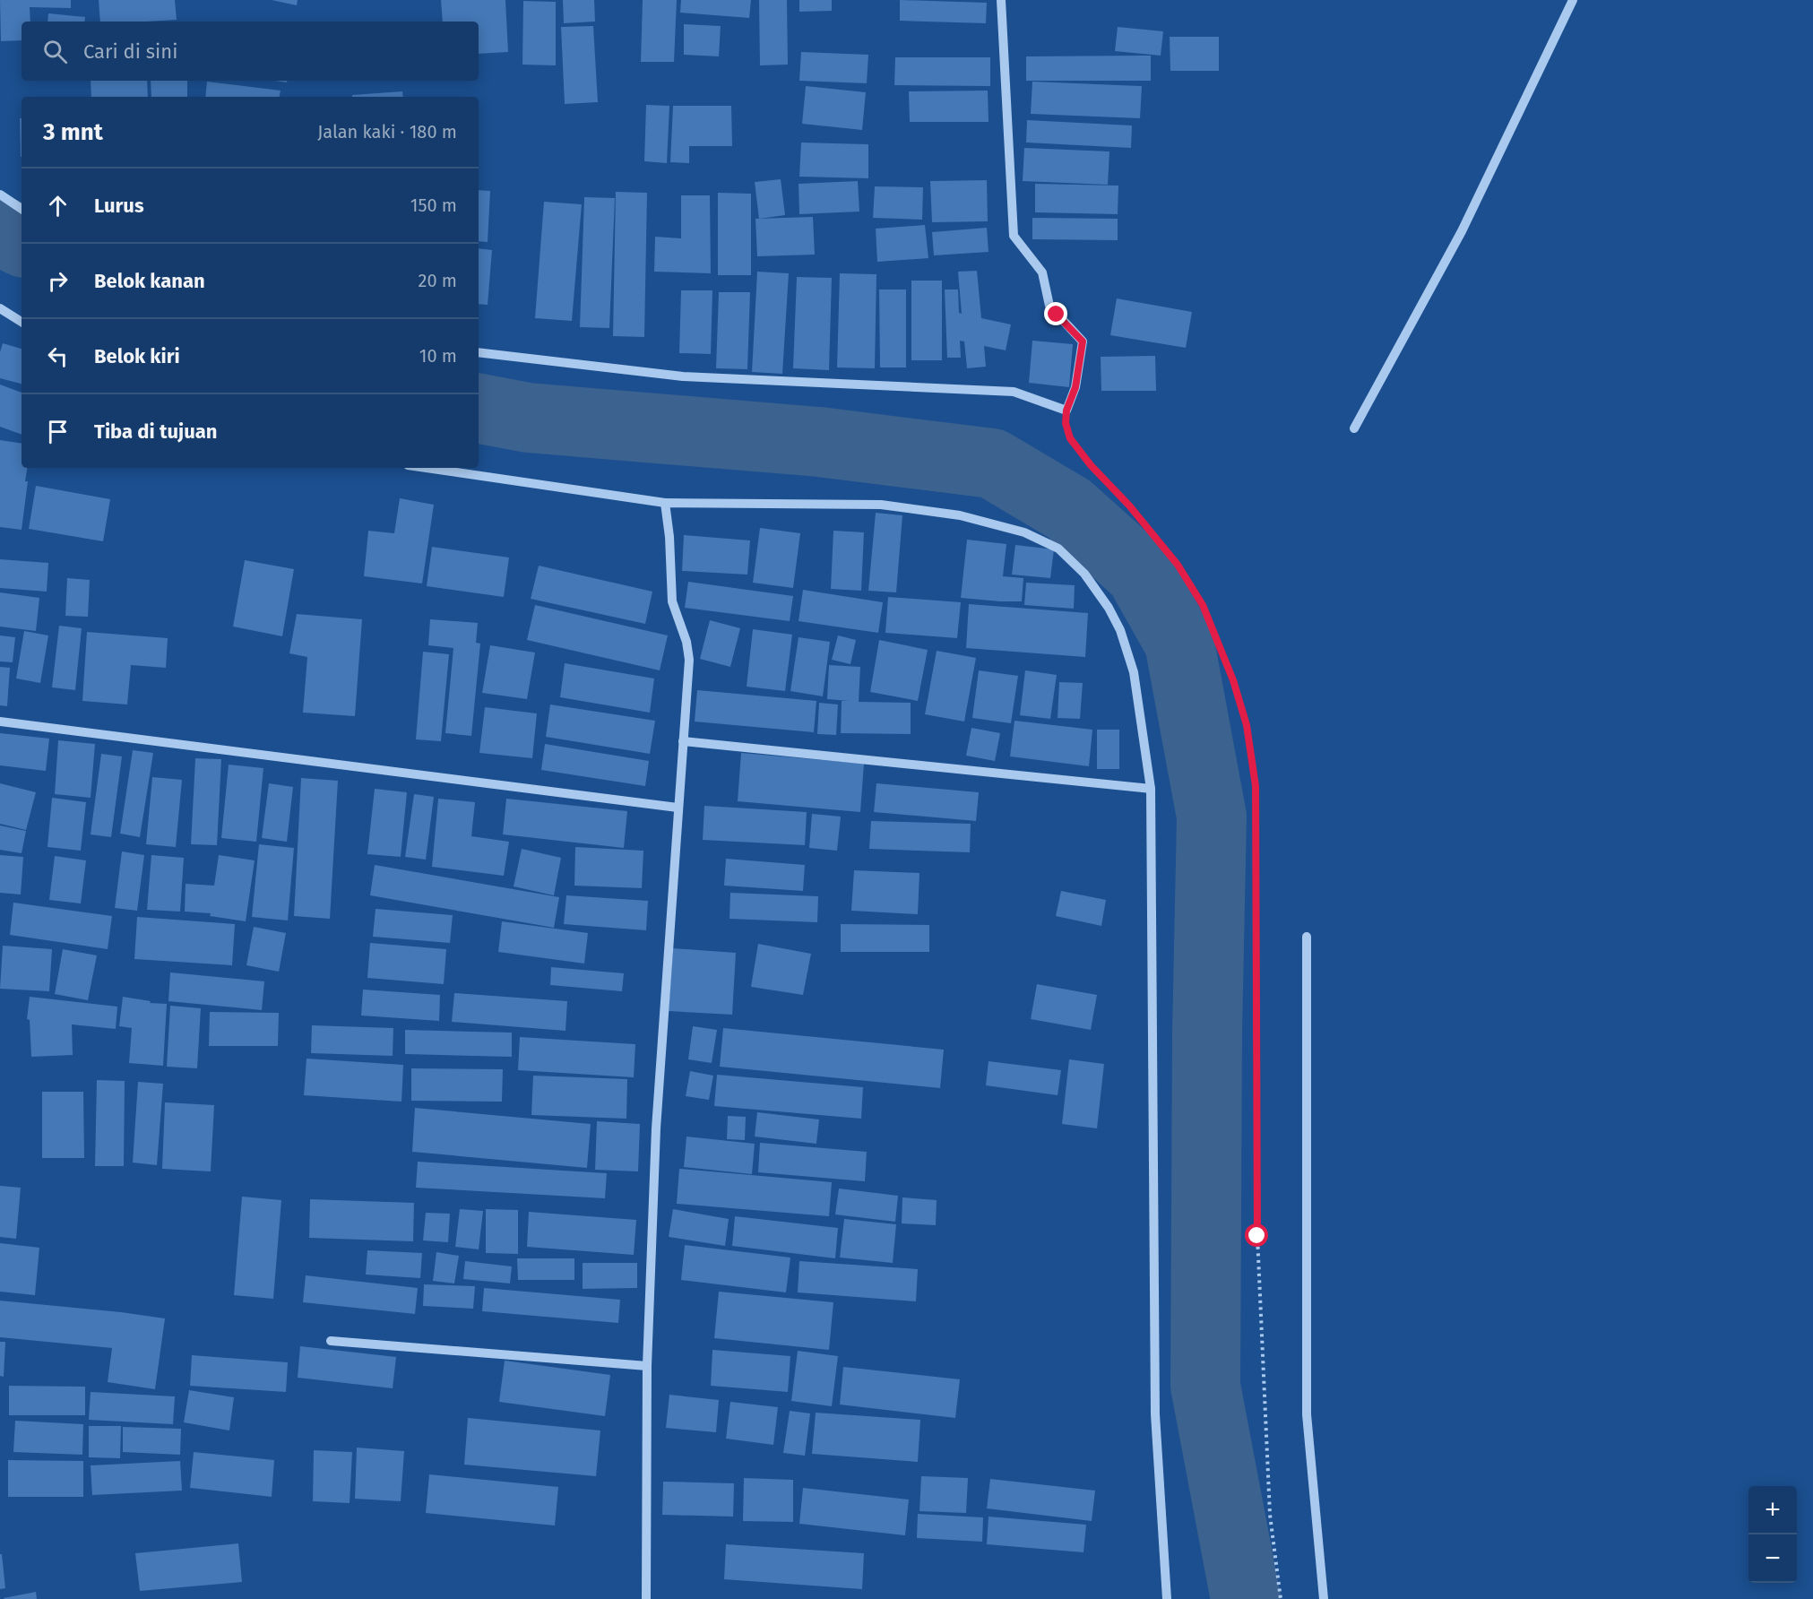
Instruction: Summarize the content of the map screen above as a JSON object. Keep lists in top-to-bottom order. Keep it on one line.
{"page":{"search":"Cari di sini","heading":["3 mnt","Jalan kaki · 180 m"],"list":[["Lurus","150 m"],["Belok kanan","20 m"],["Belok kiri","10 m"],"Tiba di tujuan"],"map_buttons":["+","−"]}}
